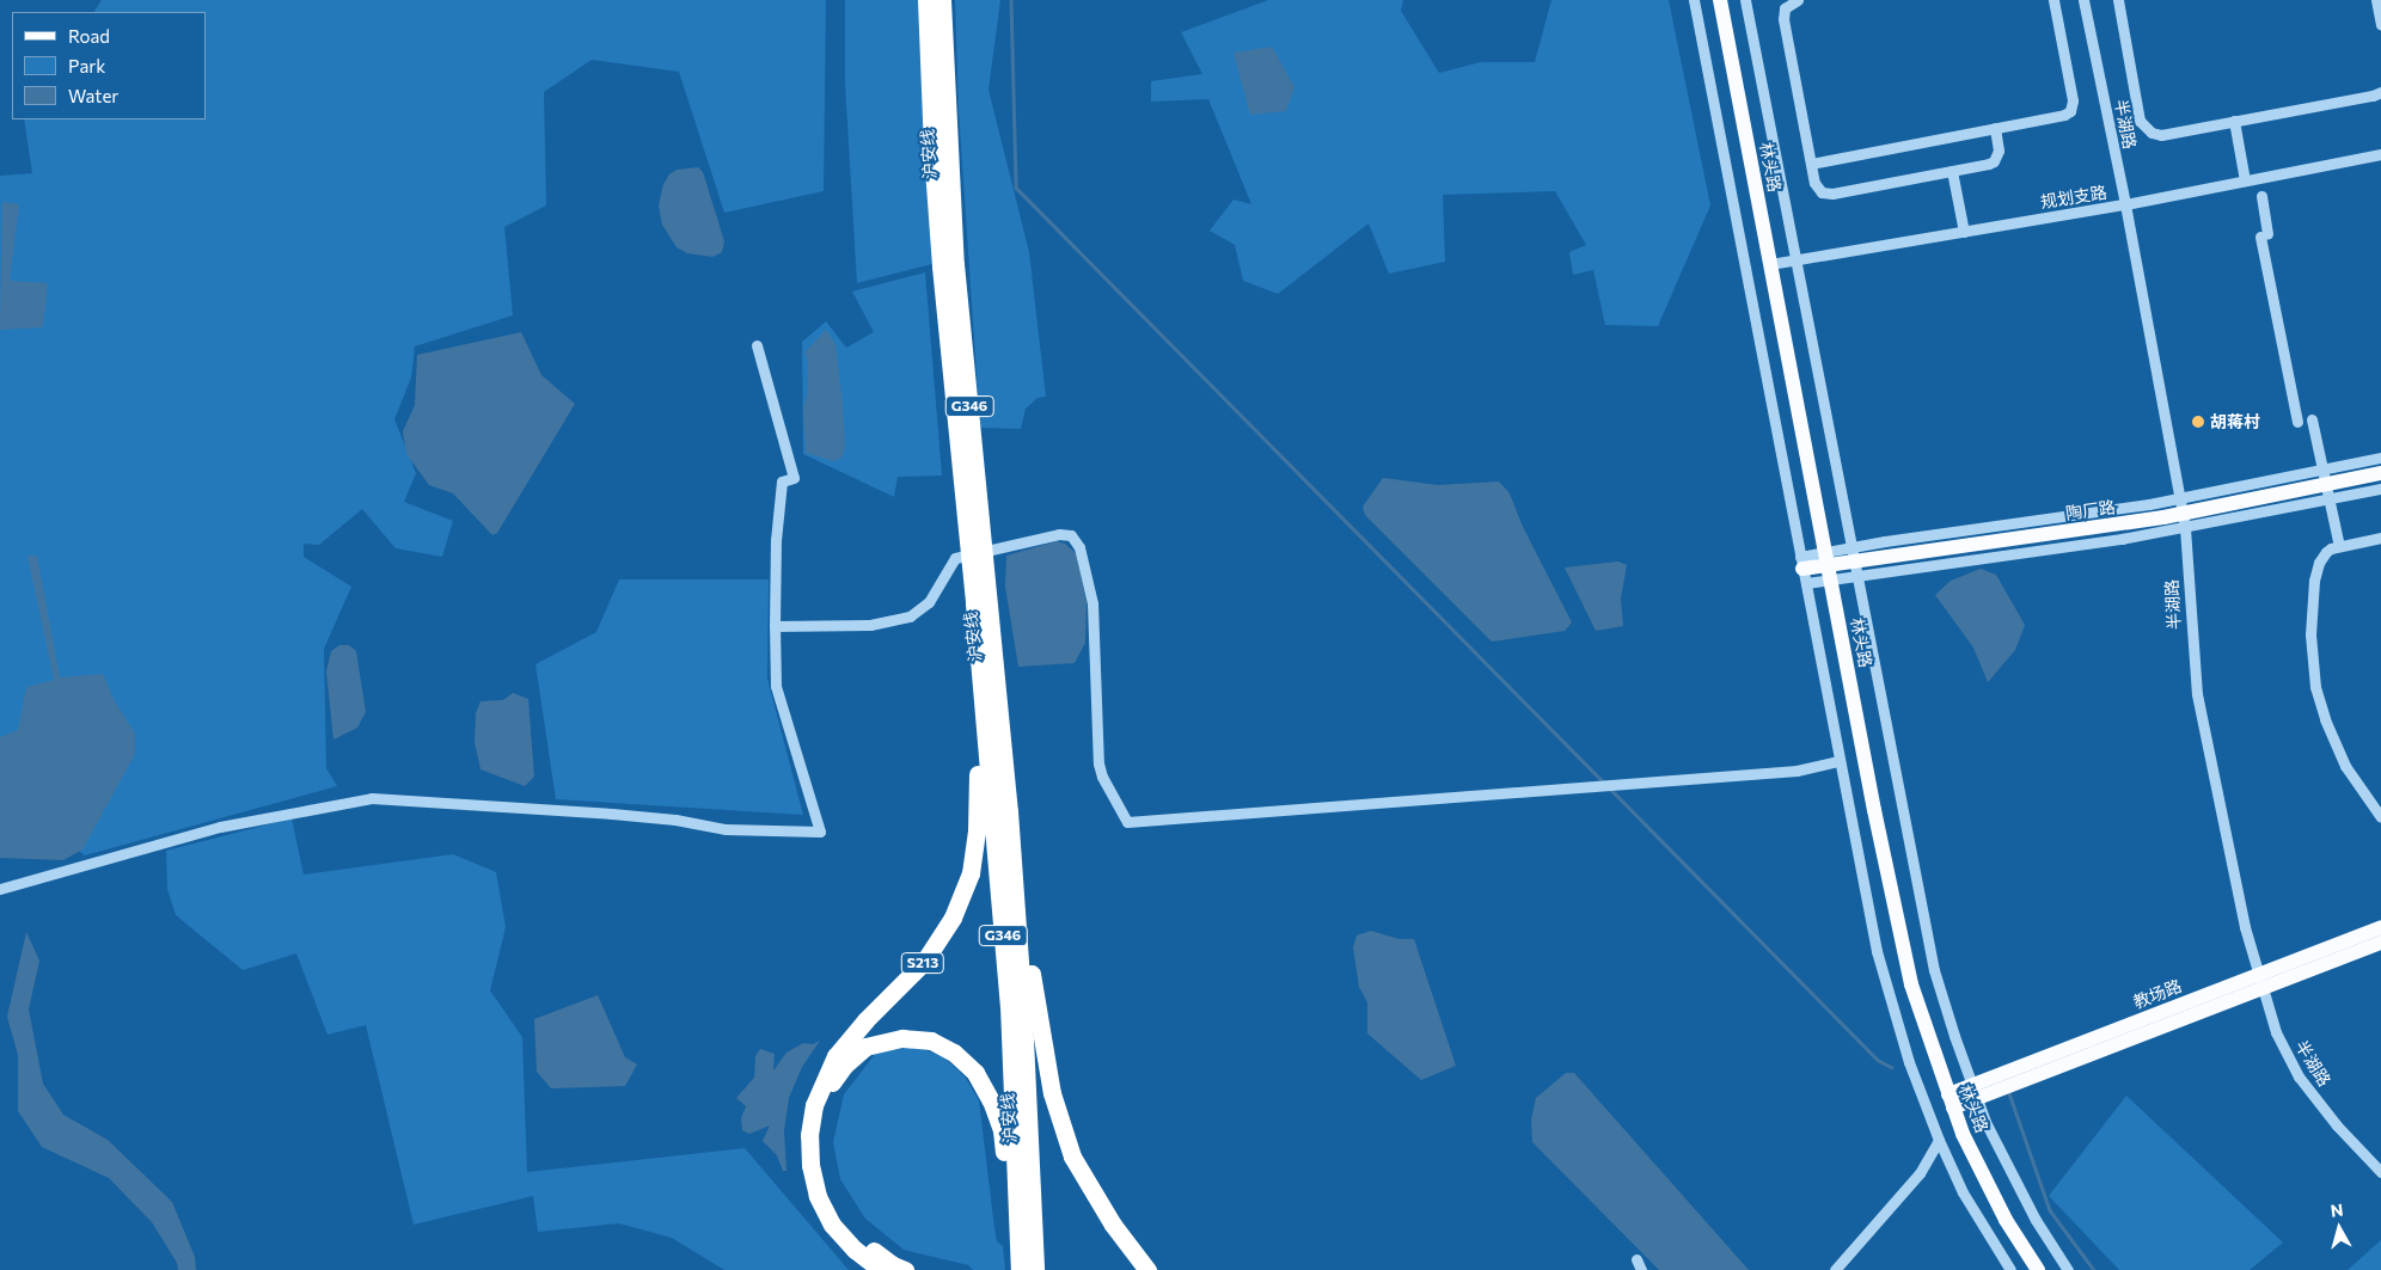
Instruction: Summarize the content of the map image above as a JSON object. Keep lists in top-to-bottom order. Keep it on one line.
{"streets":{"highway":["沪安线","G346","S213"],"main road":["林头路","陶厂路","教场路"],"street":["半湖路","规划支路"]},"crossings":[["半湖路","规划支路"],["半湖路","陶厂路"],["半湖路","教场路"],["沪安线","S213"],["林头路","规划支路"],["林头路","陶厂路"],["林头路","教场路"]],"places":["胡蒋村"],"legend":["Road","Park","Water"],"north":"top"}
